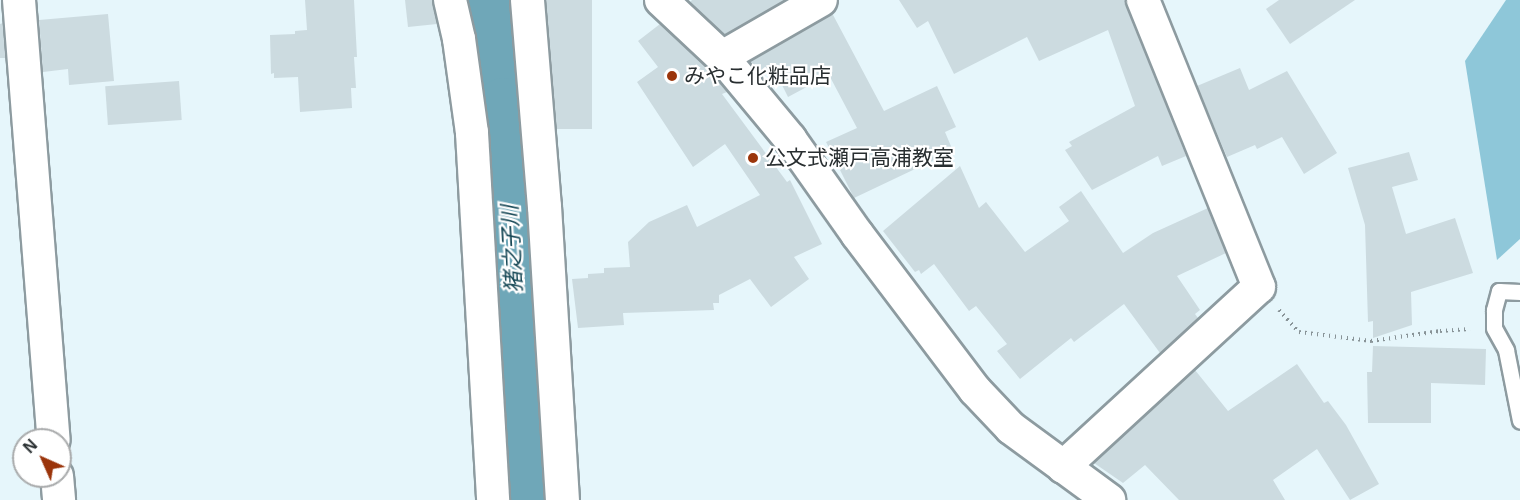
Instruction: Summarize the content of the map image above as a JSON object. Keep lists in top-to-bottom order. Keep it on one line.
{"water":["猪之子川"],"places":["みやこ化粧品店","公文式瀬戸高浦教室"],"north":"top left"}
